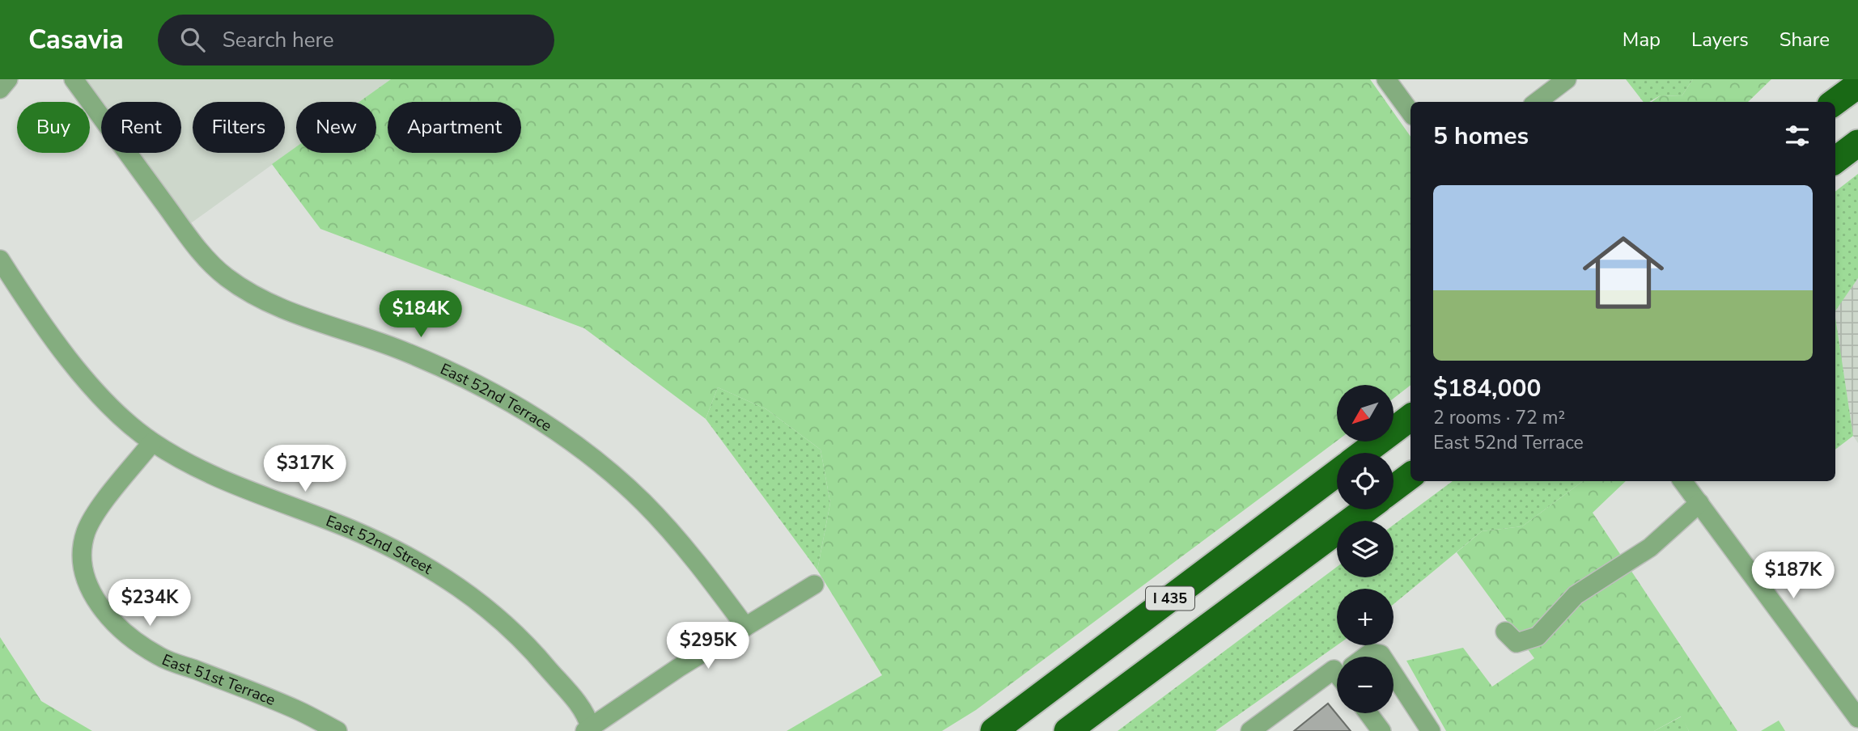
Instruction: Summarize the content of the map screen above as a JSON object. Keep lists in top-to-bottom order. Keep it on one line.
{"streets":{"highway":["I 435"],"street":["East 52nd Terrace","East 52nd Street","East 51st Terrace"]},"crossings":[["East 52nd Street","East 51st Terrace"]],"north":"bottom left","page":{"header":"Casavia","search":"Search here","nav":["Map","Layers","Share"],"chip":["Buy","Rent","Filters","New","Apartment"],"heading":"5 homes","list":[{"name":"$184,000","note":"2 rooms · 72 m² · East 52nd Terrace"}],"price":["$184K","$317K","$187K","$234K","$295K"],"map_buttons":["+","−"]}}
